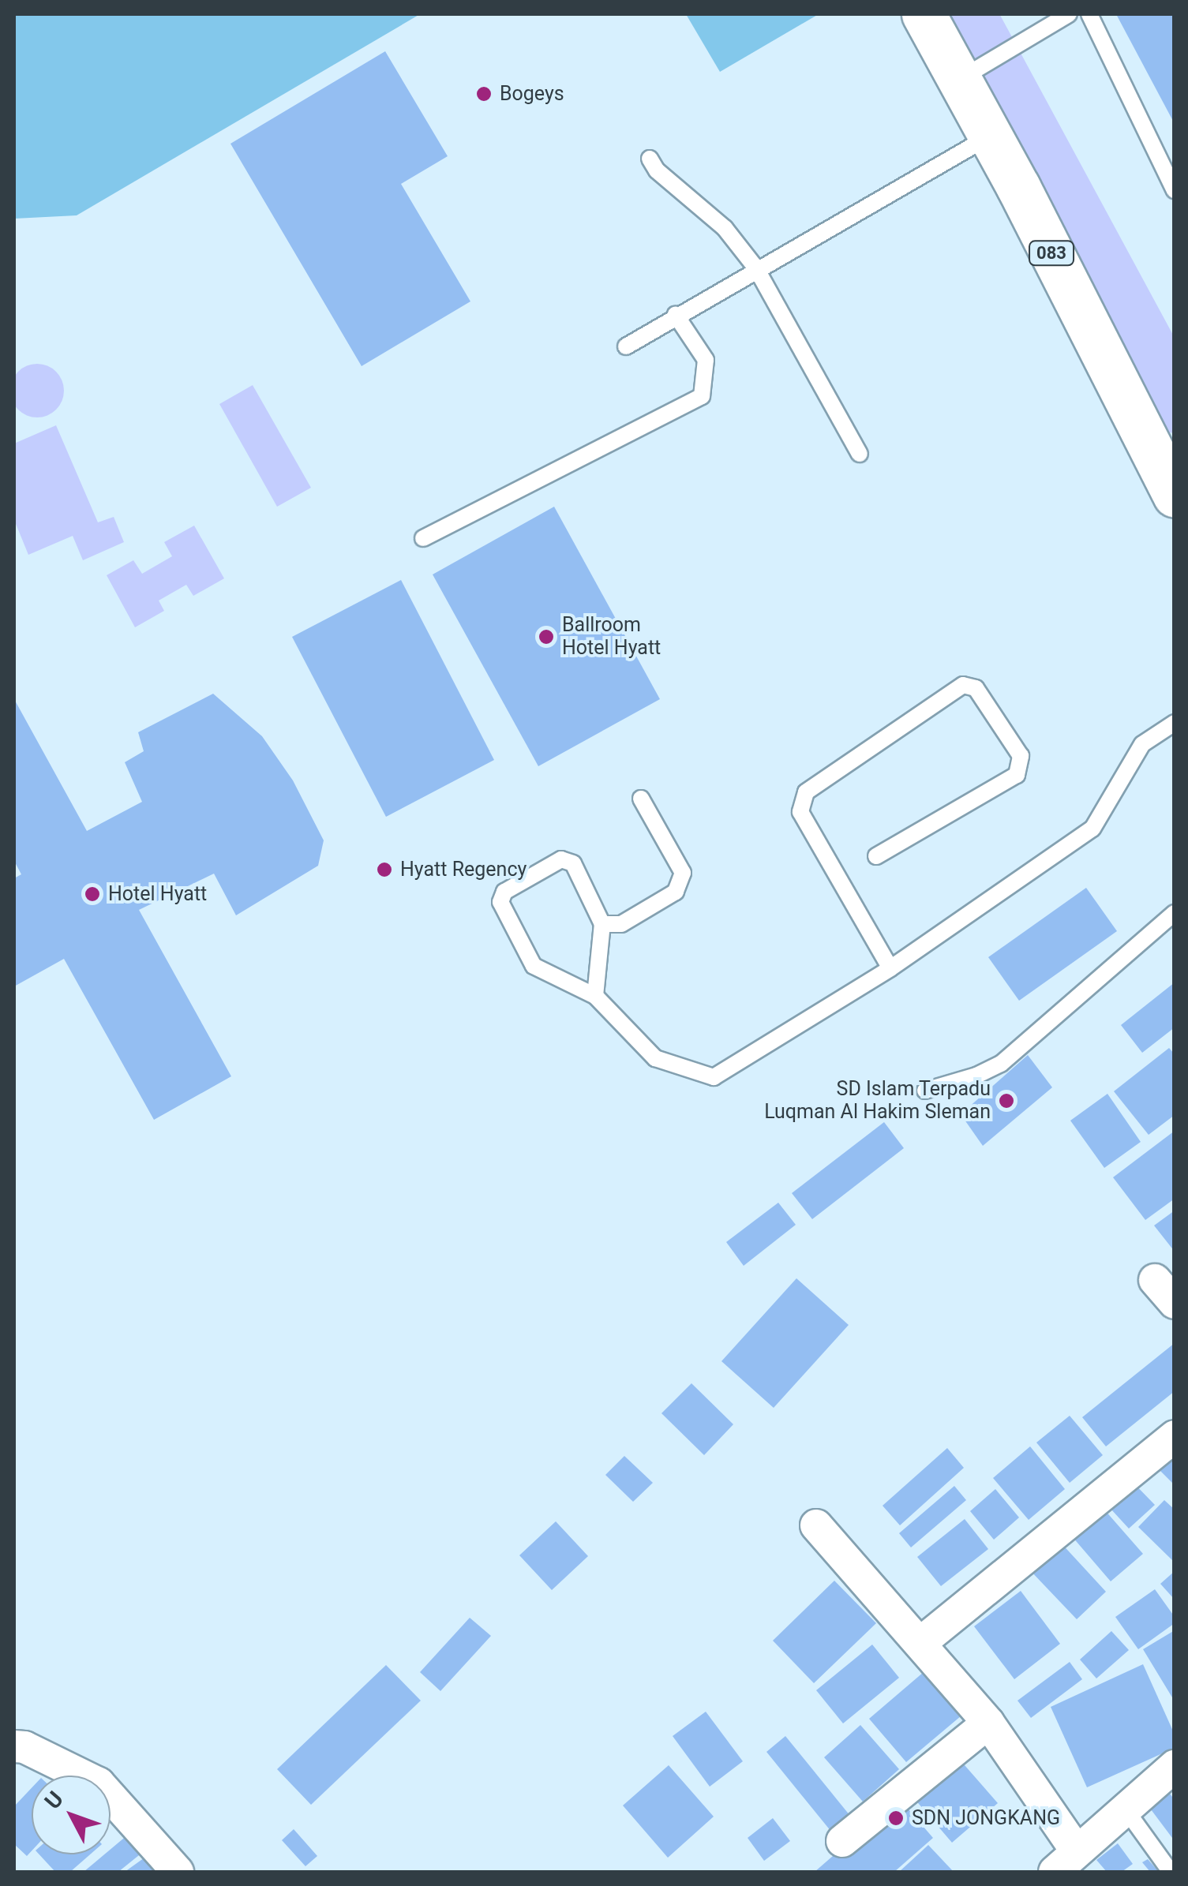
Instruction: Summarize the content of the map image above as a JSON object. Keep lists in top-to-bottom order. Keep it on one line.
{"streets":{"main road":["083"]},"places":["Bogeys","Ballroom Hotel Hyatt","Hyatt Regency","Hotel Hyatt","SD Islam Terpadu Luqman Al Hakim Sleman","SDN JONGKANG"],"north":"top left"}
